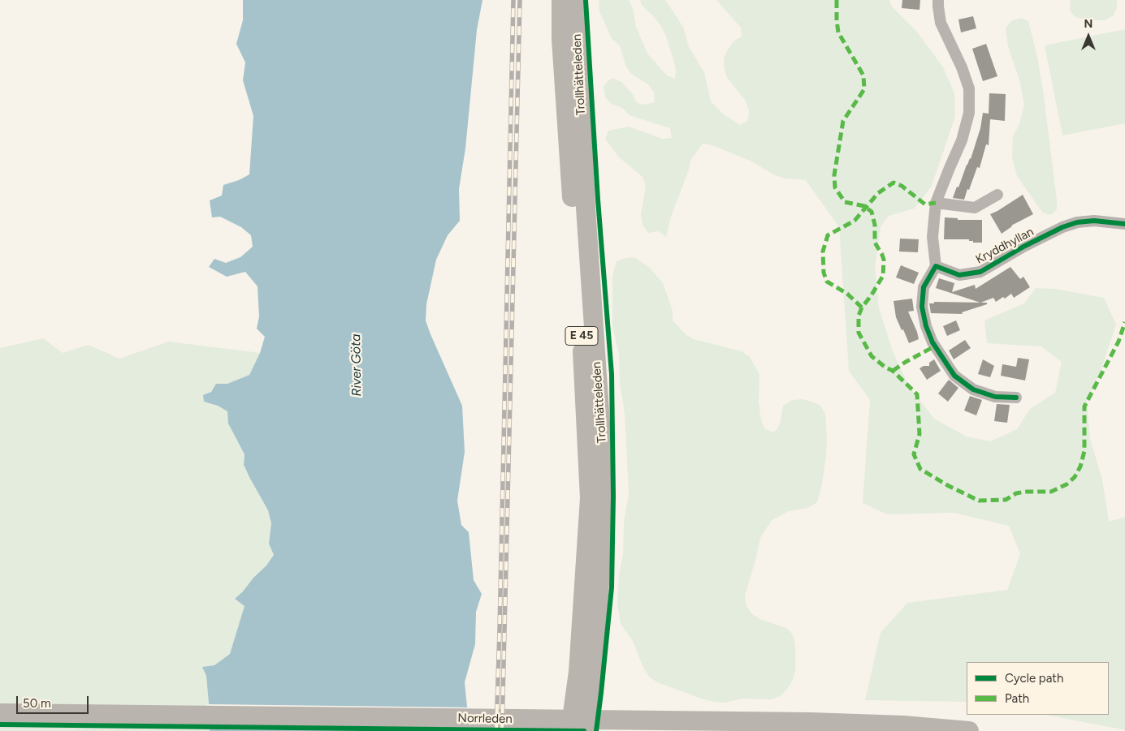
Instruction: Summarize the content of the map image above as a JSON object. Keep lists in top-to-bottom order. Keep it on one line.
{"streets":{"highway":["Trollhätteleden","E 45","Norrleden"],"street":["Kryddhyllan"]},"water":["River Göta"],"legend":["Cycle path","Path"],"scale_bar":"50 m","north":"top"}
